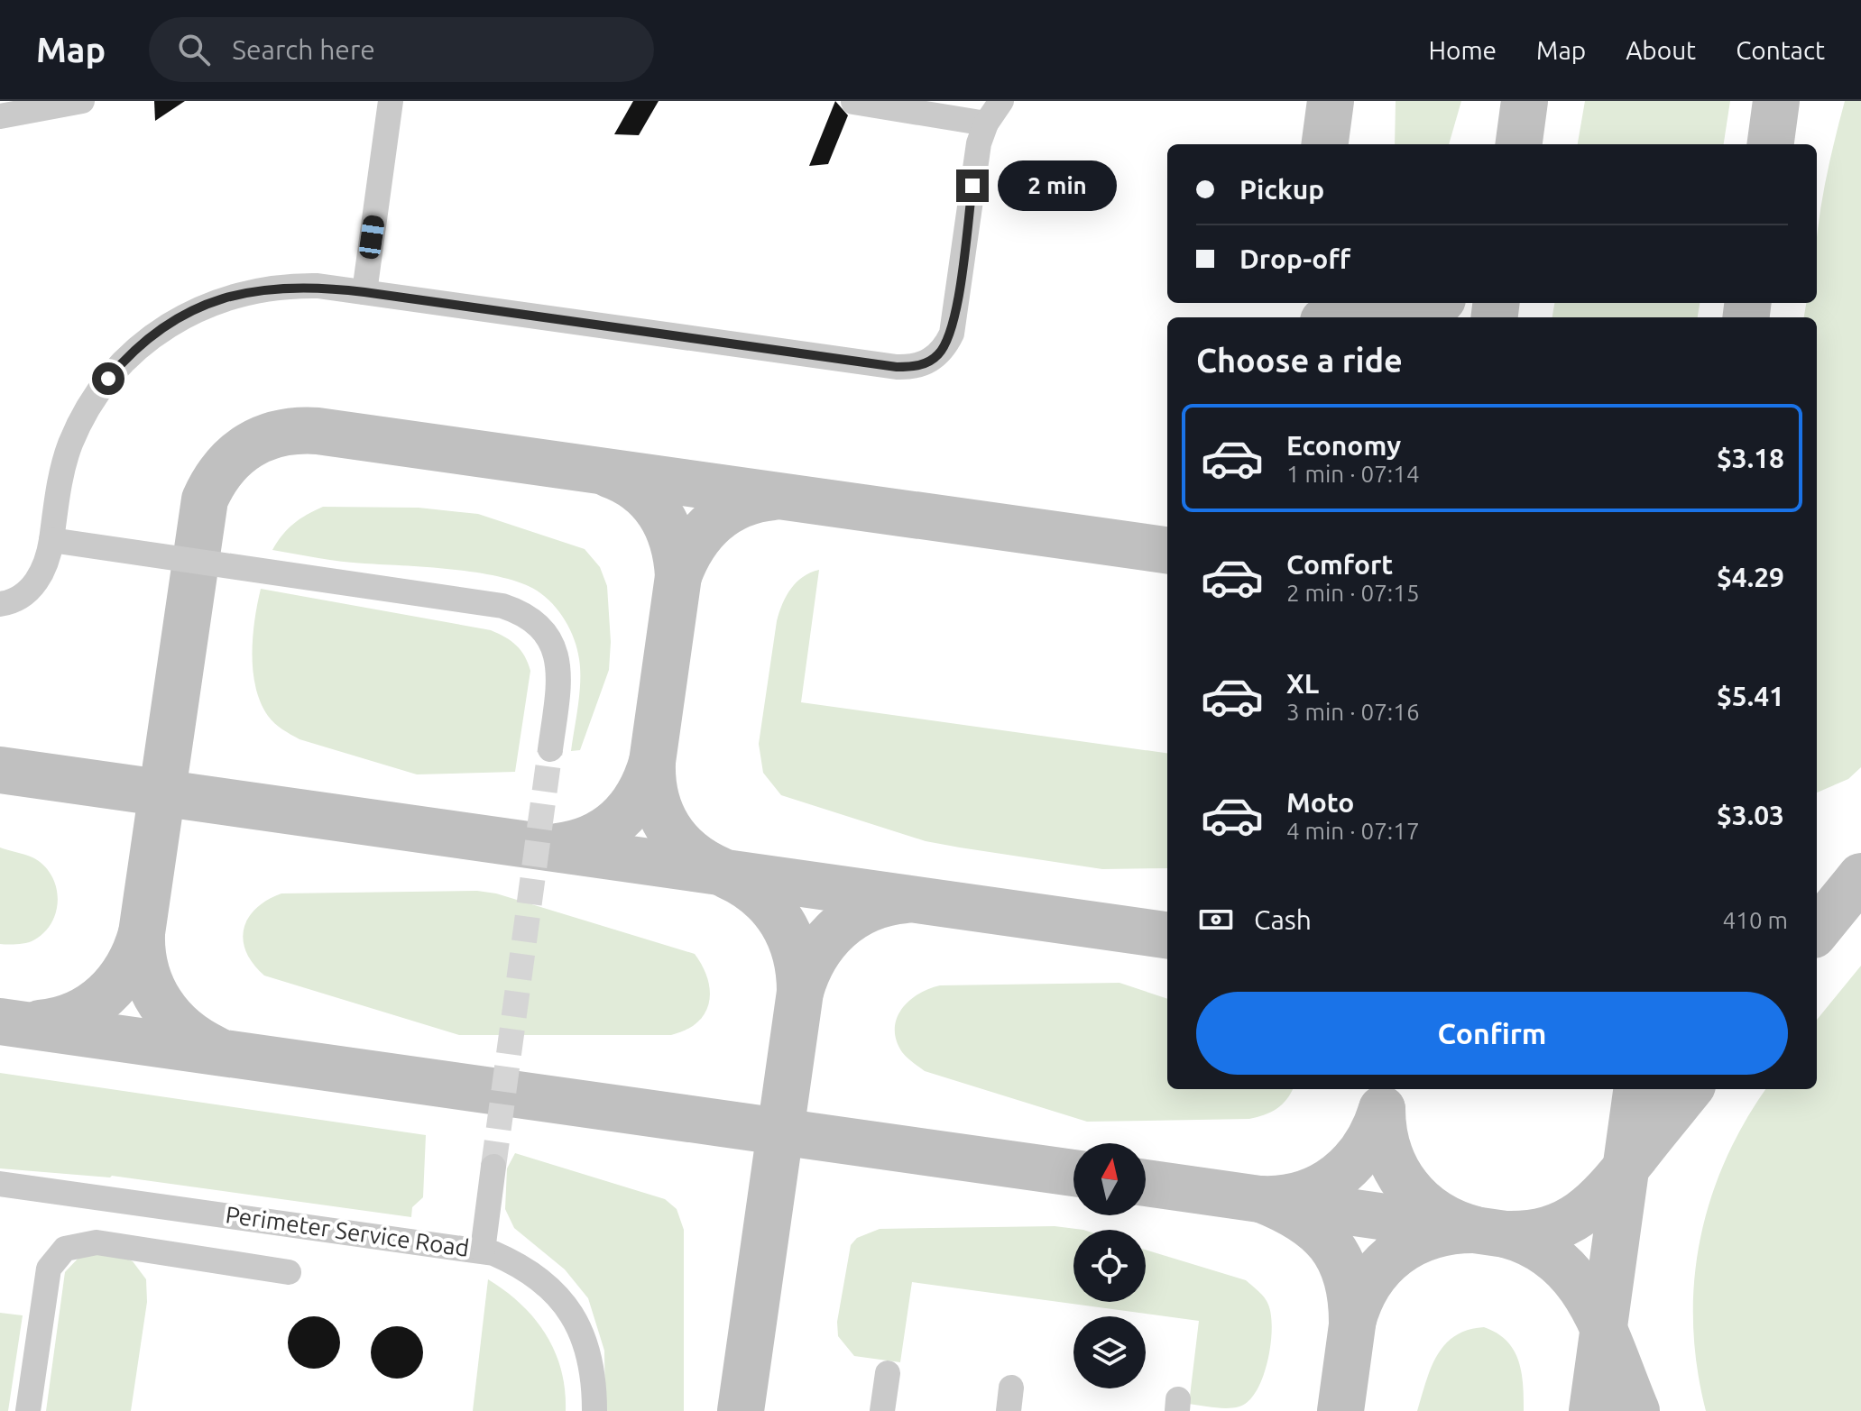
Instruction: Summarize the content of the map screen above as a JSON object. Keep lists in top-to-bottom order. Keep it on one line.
{"streets":{"street":["Perimeter Service Road"]},"north":"top","page":{"header":"Map","search":"Search here","nav":["Home","Map","About","Contact"],"banner":["Pickup","Drop-off"],"bubble":"2 min","heading":"Choose a ride","list":[{"name":"Economy","note":"1 min · 07:14","value":"$3.18"},{"name":"Comfort","note":"2 min · 07:15","value":"$4.29"},{"name":"XL","note":"3 min · 07:16","value":"$5.41"},{"name":"Moto","note":"4 min · 07:17","value":"$3.03"}],"pay":["Cash","410 m"],"buttons":"Confirm"}}
